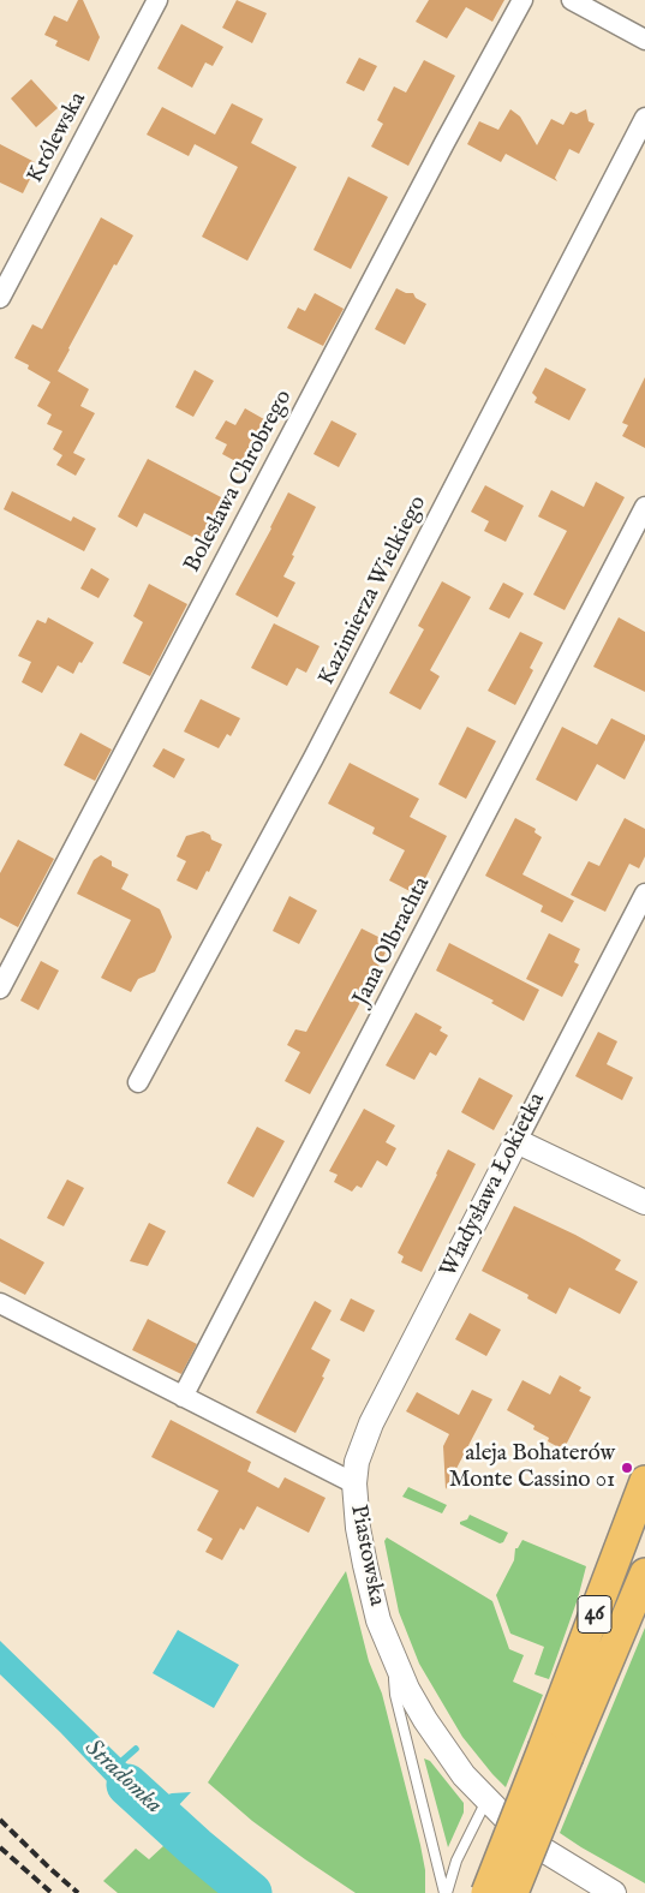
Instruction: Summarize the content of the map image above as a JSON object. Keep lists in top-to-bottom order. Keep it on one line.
{"streets":{"main road":["46"],"street":["Królewska","Bolesława Chrobrego","Kazimierza Wielkiego","Jana Olbrachta","Władysława Łokietka","Piastowska"]},"crossings":[["Jana Olbrachta","Piastowska"],["Władysława Łokietka","Piastowska"]],"water":["Stradomka"],"places":["aleja Bohaterów Monte Cassino 01"]}
